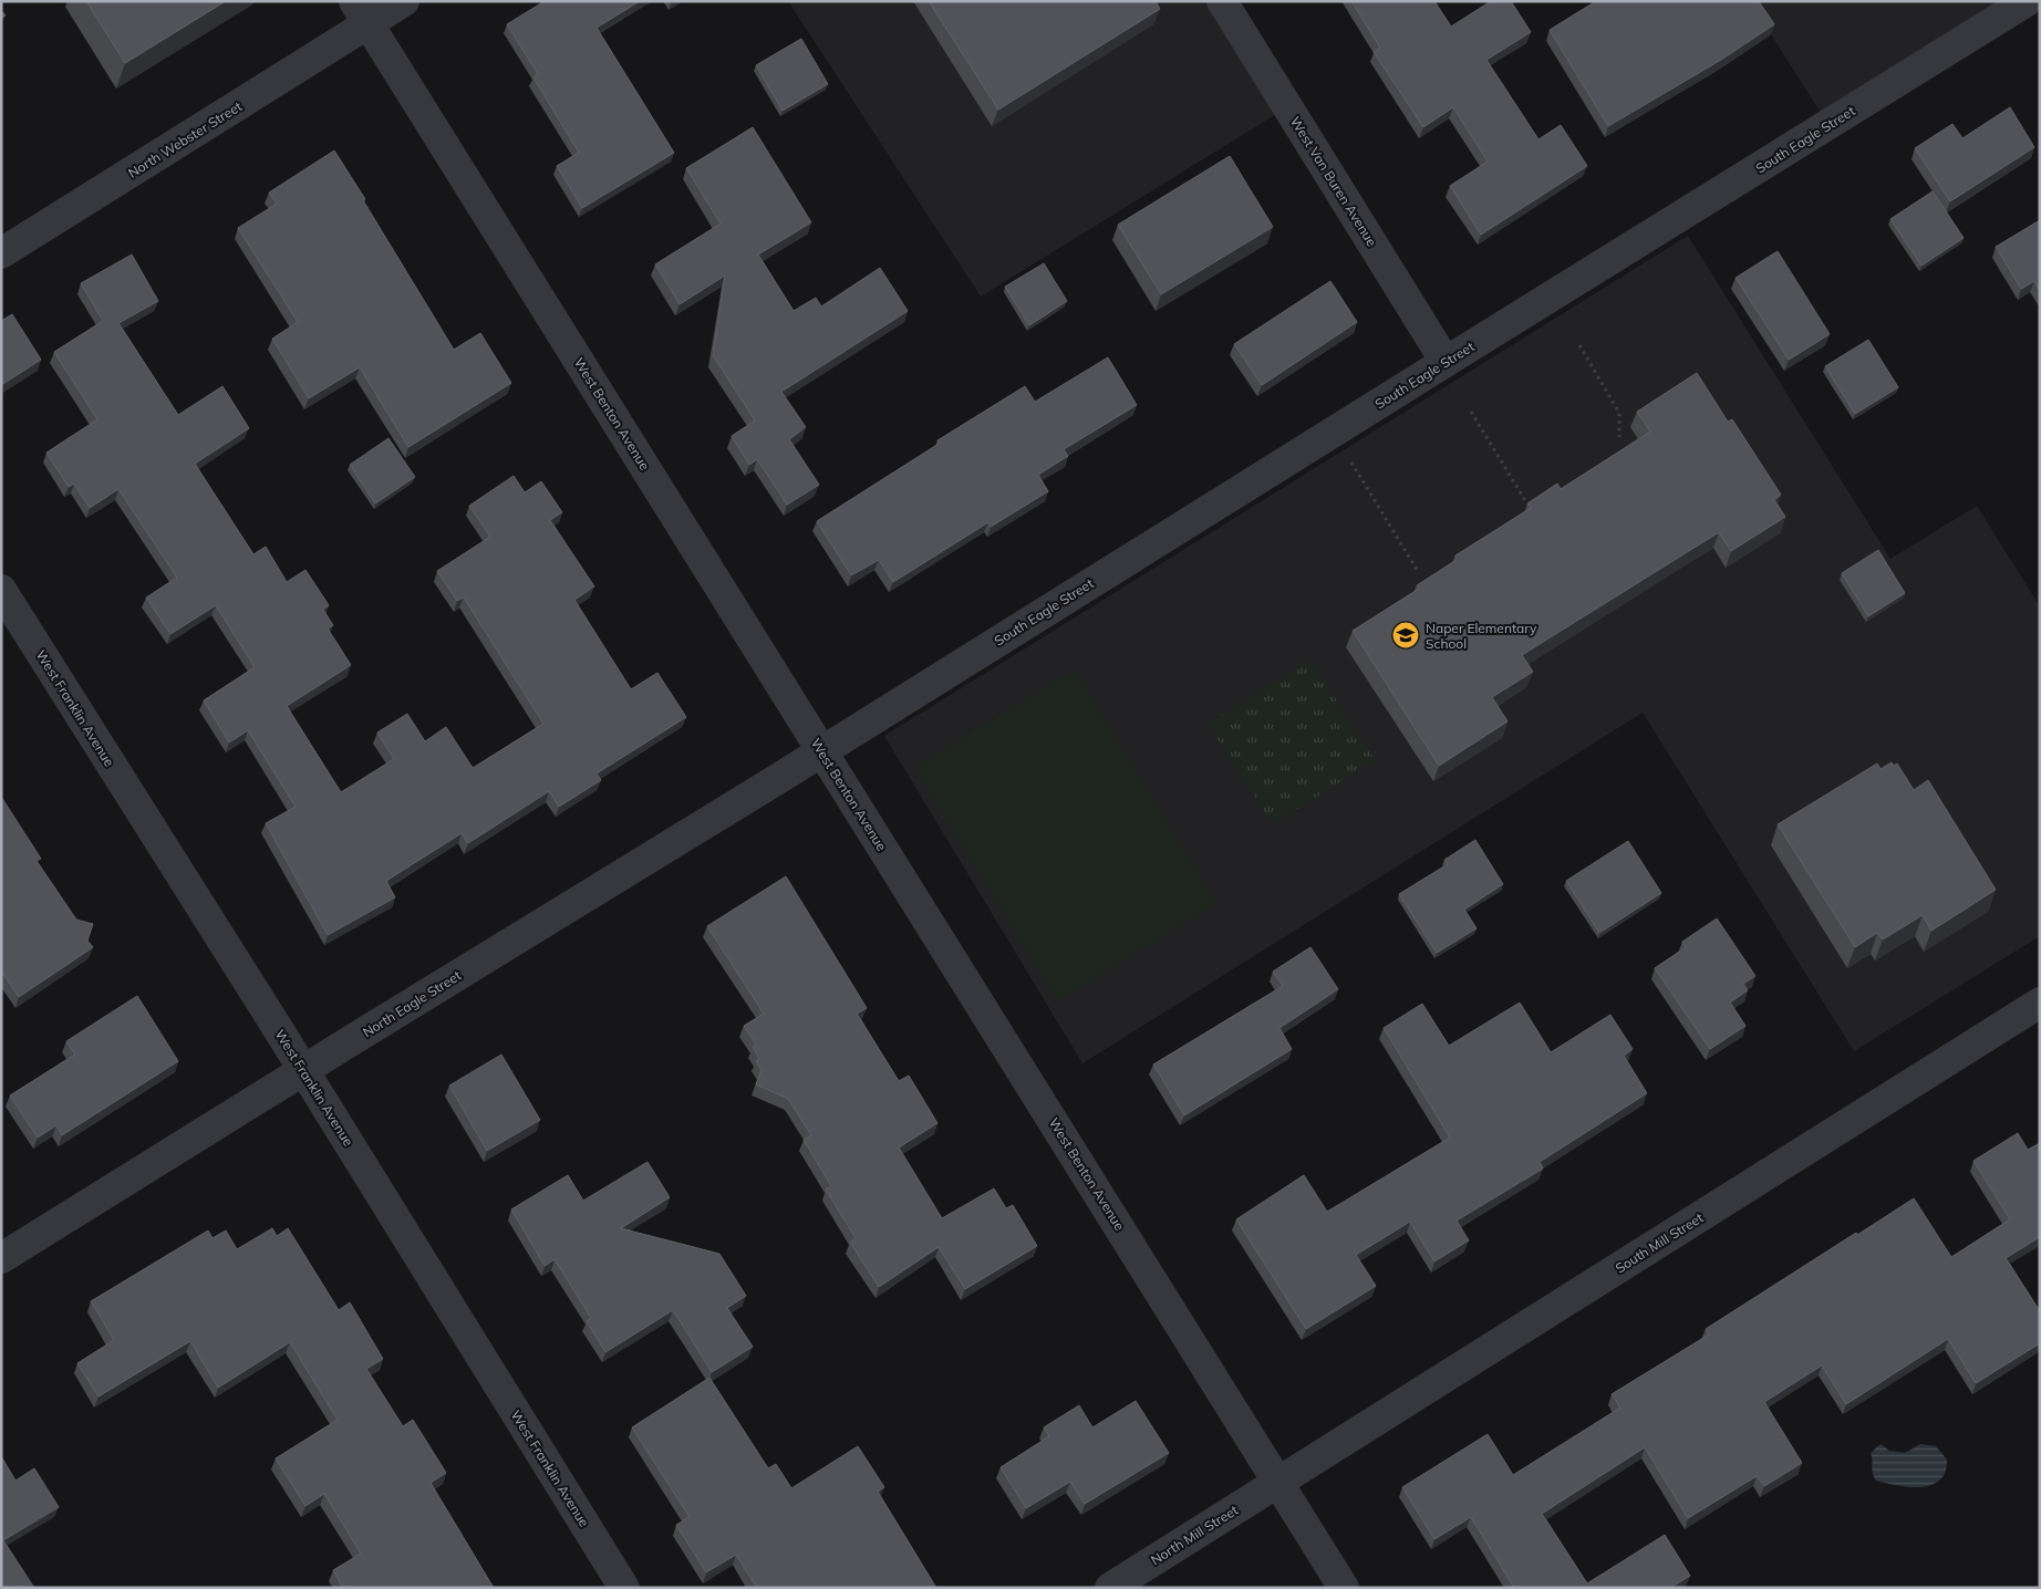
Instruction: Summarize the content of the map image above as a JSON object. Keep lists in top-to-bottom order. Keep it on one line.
{"streets":{"street":["North Webster Street","South Eagle Street","West Van Buren Avenue","West Benton Avenue","West Franklin Avenue","North Eagle Street","South Mill Street","North Mill Street"]},"crossings":[["North Webster Street","West Benton Avenue"],["South Eagle Street","West Van Buren Avenue"],["South Eagle Street","West Benton Avenue"],["South Eagle Street","North Eagle Street"],["West Benton Avenue","North Eagle Street"],["West Benton Avenue","South Mill Street"],["West Benton Avenue","North Mill Street"],["West Franklin Avenue","North Eagle Street"],["South Mill Street","North Mill Street"]],"places":{"school or university":["Naper Elementary School"]}}
